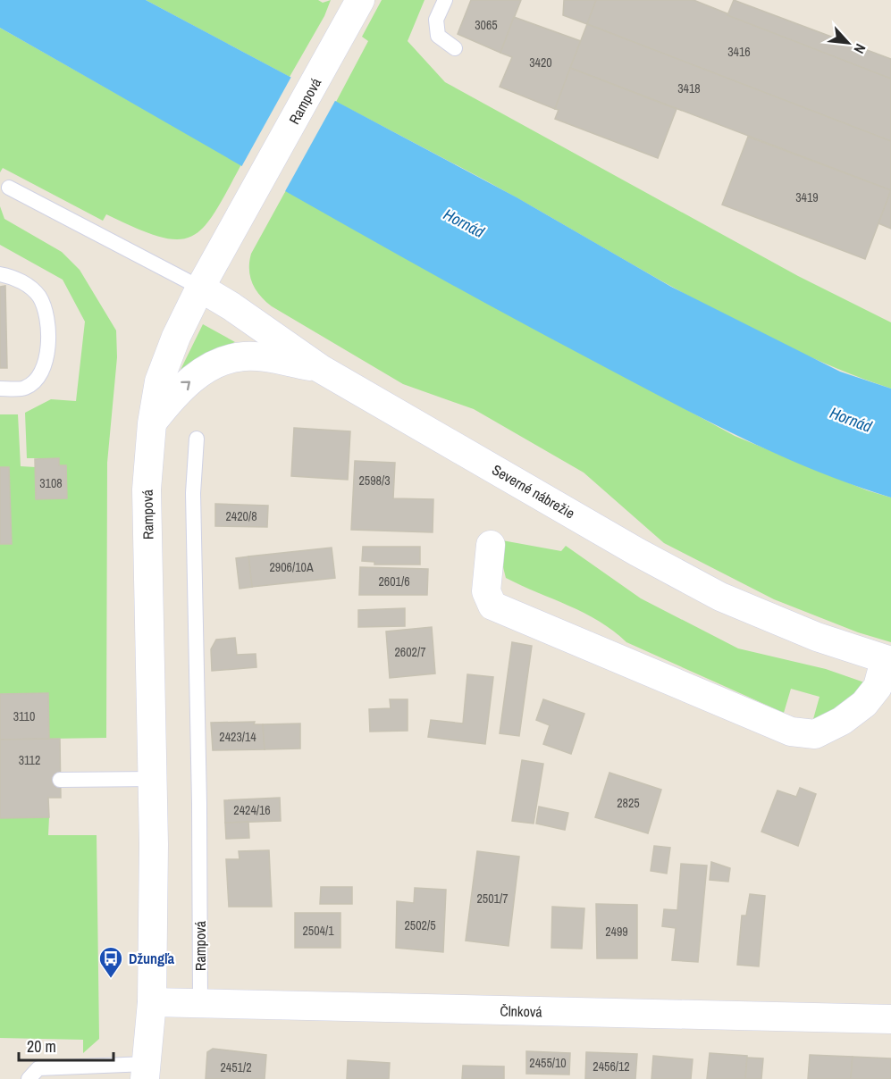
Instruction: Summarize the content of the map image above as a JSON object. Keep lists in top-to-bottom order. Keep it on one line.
{"streets":{"street":["Rampová","Severné nábrežie","Člnková"]},"crossings":[["Rampová","Severné nábrežie"],["Rampová","Člnková"]],"water":["Hornád"],"places":{"bus stop":["Džungľa"]},"house_numbers":["3065","3416","3420","3418","3419","2598/3","3108","2420/8","2906/10A","2601/6","2602/7","3110","2423/14","3112","2825","2424/16","2501/7","2502/5","2504/1","2499","2455/10","2456/12","2451/2"],"scale_bar":"20 m","north":"bottom right"}
